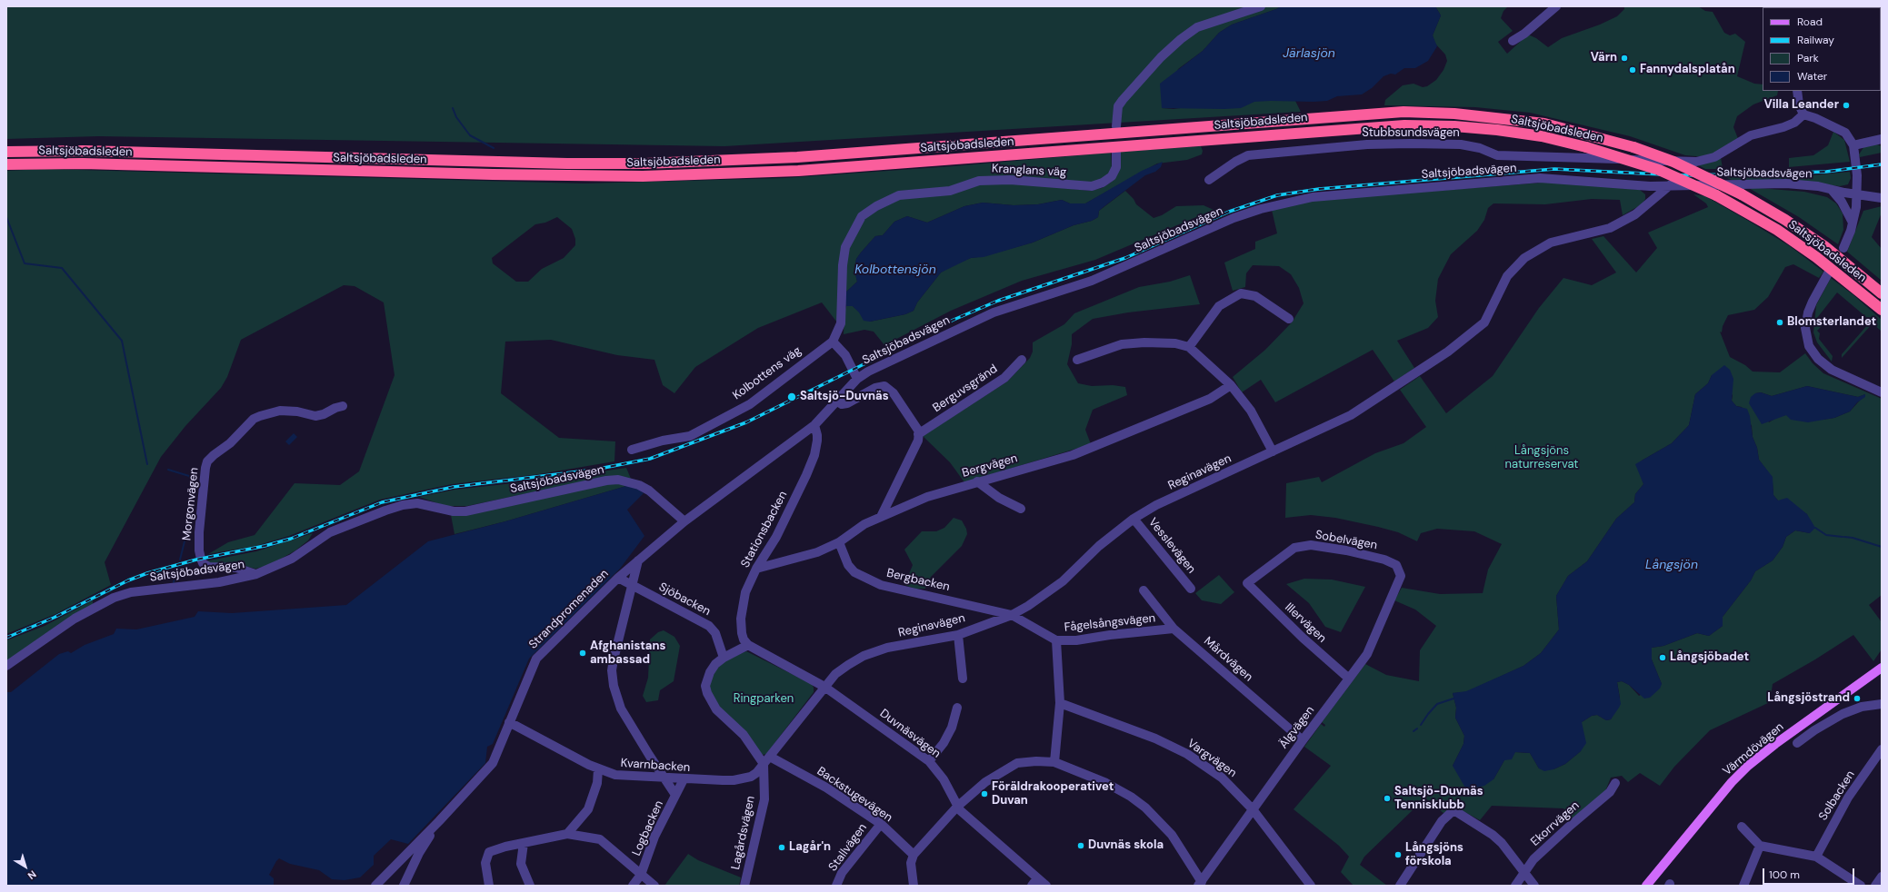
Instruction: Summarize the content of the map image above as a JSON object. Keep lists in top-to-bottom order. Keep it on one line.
{"streets":{"highway":["Saltsjöbadsleden"],"main road":["Värmdövägen"],"street":["Stubbsundsvägen","Kranglans väg","Saltsjöbadsvägen","Kolbottens väg","Berguvsgränd","Bergvägen","Reginavägen","Morgonvägen","Stationsbacken","Sobelvägen","Vesslevägen","Bergbacken","Sjöbacken","Strandpromenaden","Fågelsångsvägen","Illervägen","Mårdvägen","Älgvägen","Duvnäsvägen","Vargvägen","Kvarnbacken","Backstugevägen","Solbacken","Ekorrvägen","Logbacken","Lagårdsvägen","Stallvägen"]},"crossings":[["Kranglans väg","Kolbottens väg"],["Saltsjöbadsvägen","Reginavägen"],["Saltsjöbadsvägen","Morgonvägen"],["Saltsjöbadsvägen","Stationsbacken"],["Saltsjöbadsvägen","Strandpromenaden"],["Bergvägen","Stationsbacken"],["Bergvägen","Bergbacken"],["Reginavägen","Vesslevägen"],["Reginavägen","Bergbacken"],["Reginavägen","Fågelsångsvägen"],["Reginavägen","Duvnäsvägen"],["Reginavägen","Kvarnbacken"],["Reginavägen","Backstugevägen"],["Reginavägen","Lagårdsvägen"],["Stationsbacken","Duvnäsvägen"],["Sobelvägen","Illervägen"],["Sobelvägen","Älgvägen"],["Bergbacken","Fågelsångsvägen"],["Sjöbacken","Strandpromenaden"],["Strandpromenaden","Kvarnbacken"],["Fågelsångsvägen","Mårdvägen"],["Illervägen","Älgvägen"],["Mårdvägen","Älgvägen"],["Älgvägen","Vargvägen"],["Kvarnbacken","Logbacken"],["Kvarnbacken","Lagårdsvägen"],["Backstugevägen","Stallvägen"]],"water":["Järlasjön","Kolbottensjön","Långsjön"],"parks":["Långsjöns naturreservat","Ringparken"],"places":["Värn","Fannydalsplatån","Villa Leander","Blomsterlandet","Saltsjö-Duvnäs","Afghanistans ambassad","Långsjöbadet","Långsjöstrand","Föräldrakooperativet Duvan","Saltsjö-Duvnäs Tennisklubb","Duvnäs skola","Lagår'n","Långsjöns förskola"],"legend":["Road","Railway","Park","Water"],"scale_bar":"100 m","north":"bottom right"}
